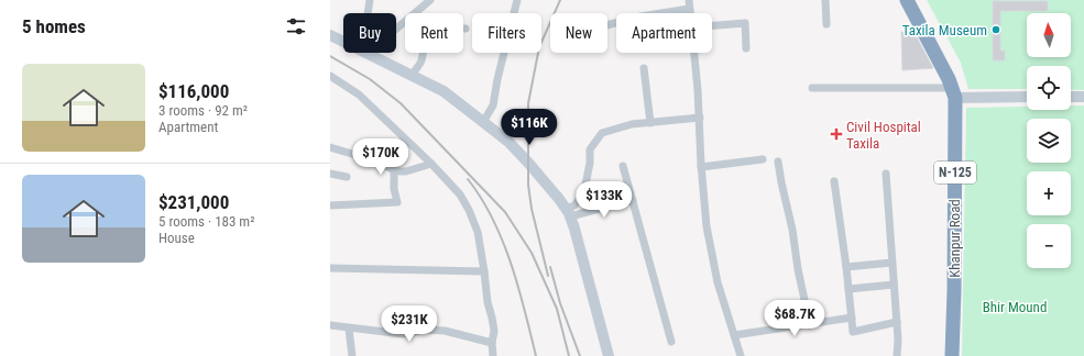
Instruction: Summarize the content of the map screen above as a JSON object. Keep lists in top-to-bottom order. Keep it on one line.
{"streets":{"highway":["N-125","Khanpur Road"]},"parks":["Bhir Mound"],"places":{"other":["Taxila Museum"],"health":["Civil Hospital Taxila"]},"north":"top","page":{"heading":"5 homes","map_buttons":["+","−"],"chip":["Buy","Rent","Filters","New","Apartment"],"list":[{"name":"$116,000","note":"3 rooms · 92 m² · Apartment"},{"name":"$231,000","note":"5 rooms · 183 m² · House"}],"price":["$116K","$170K","$133K","$68.7K","$231K"]}}
